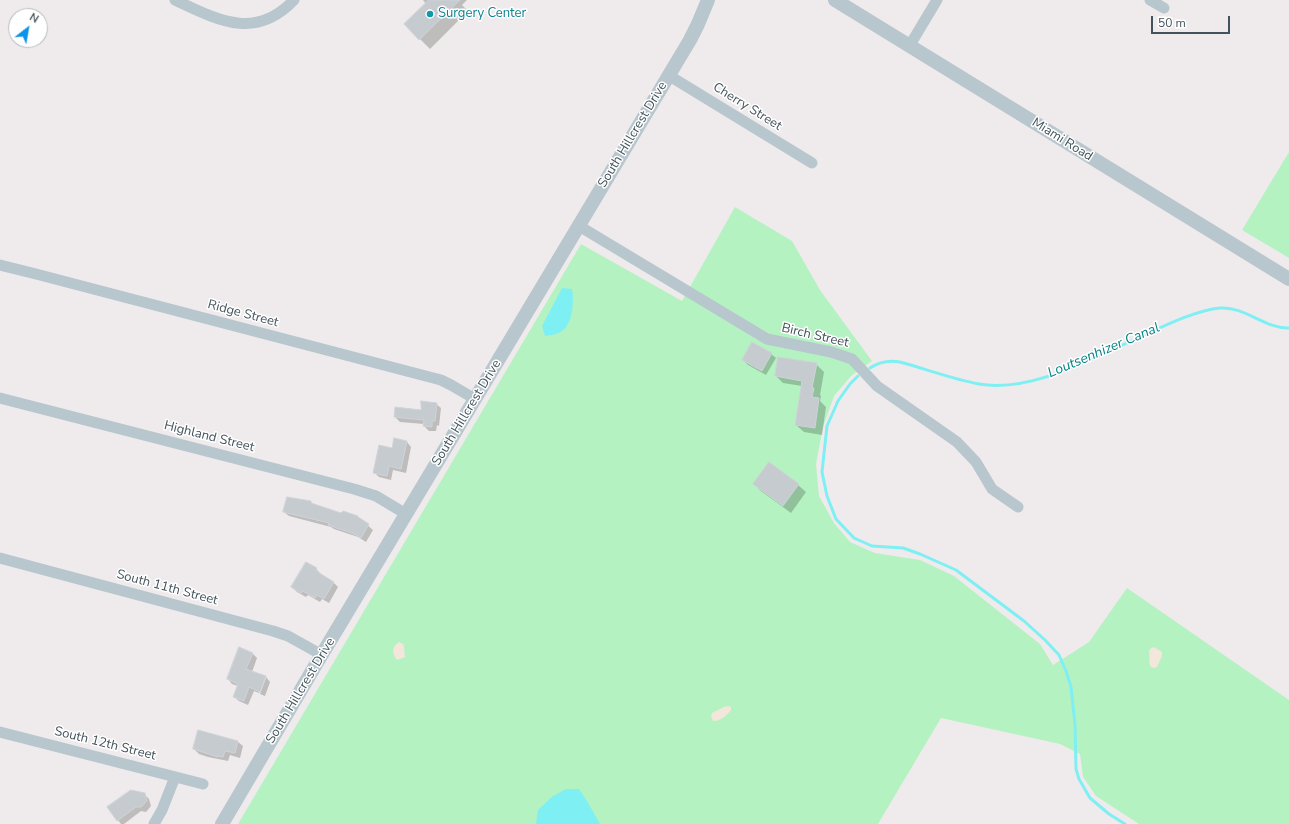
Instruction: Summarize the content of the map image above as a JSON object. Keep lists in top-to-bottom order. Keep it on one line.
{"streets":{"street":["Cherry Street","South Hillcrest Drive","Miami Road","Ridge Street","Birch Street","Highland Street","South 11th Street","South 12th Street"]},"crossings":[["Cherry Street","South Hillcrest Drive"],["South Hillcrest Drive","Ridge Street"],["South Hillcrest Drive","Birch Street"],["South Hillcrest Drive","Highland Street"],["South Hillcrest Drive","South 11th Street"]],"water":["Loutsenhizer Canal"],"places":["Surgery Center"],"scale_bar":"50 m","north":"top right"}
